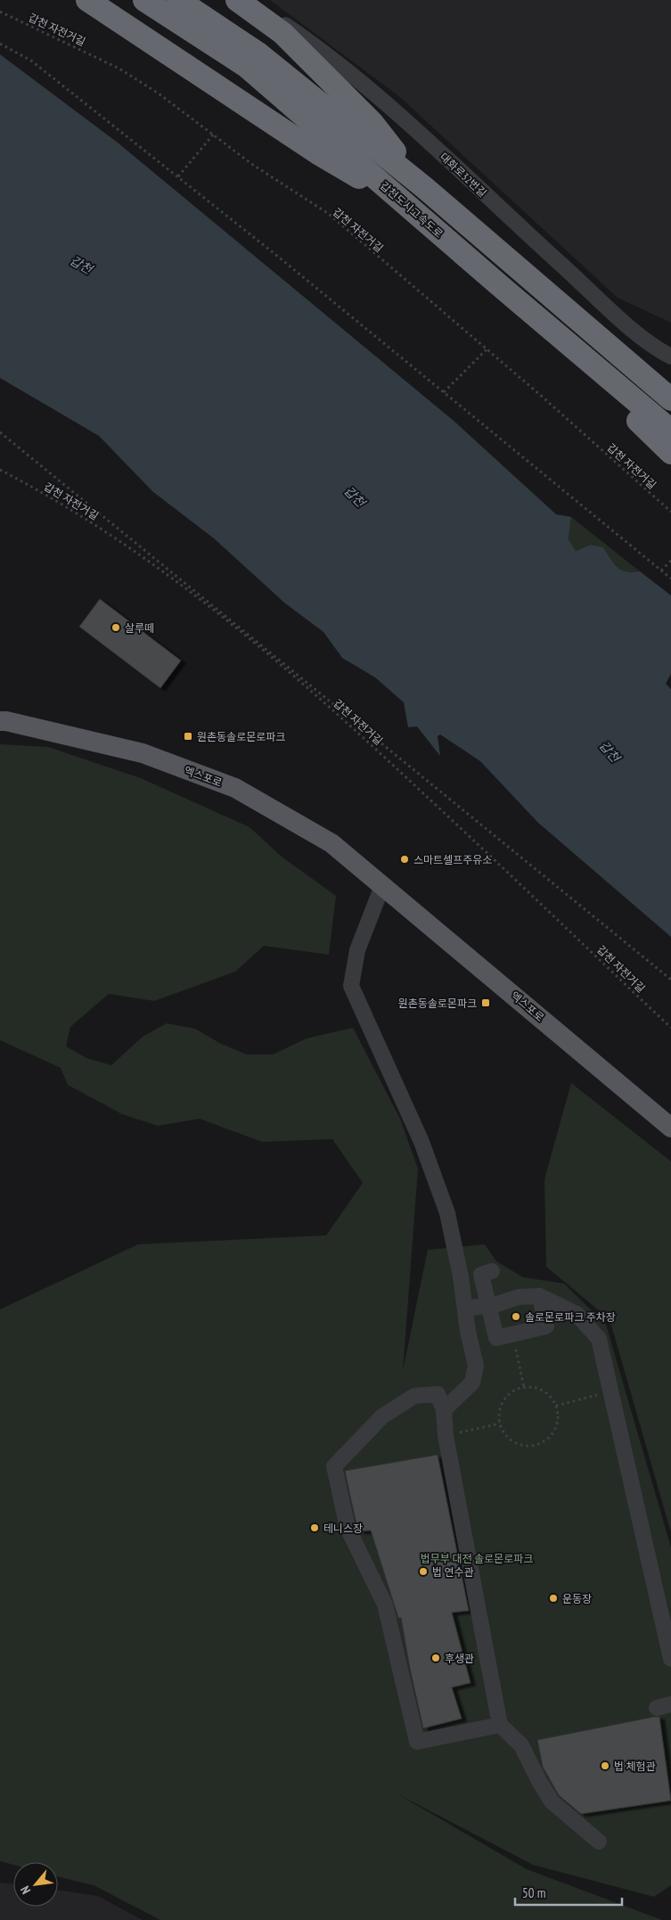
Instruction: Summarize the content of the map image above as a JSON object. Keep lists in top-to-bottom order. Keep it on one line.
{"streets":{"highway":["갑천도시고속도로"],"main road":["엑스포로"],"street":["대화로32번길"],"path":["갑천 자전거길"]},"water":["갑천"],"parks":["법무부 대전 솔로몬로파크"],"places":{"other":["살루떼","스마트셀프주유소","솔로몬로파크 주차장","테니스장","법 연수관","운동장","후생관","법 체험관"],"transit":["원촌동솔로몬로파크","원촌동솔로몬파크"]},"scale_bar":"50 m","north":"bottom left"}
